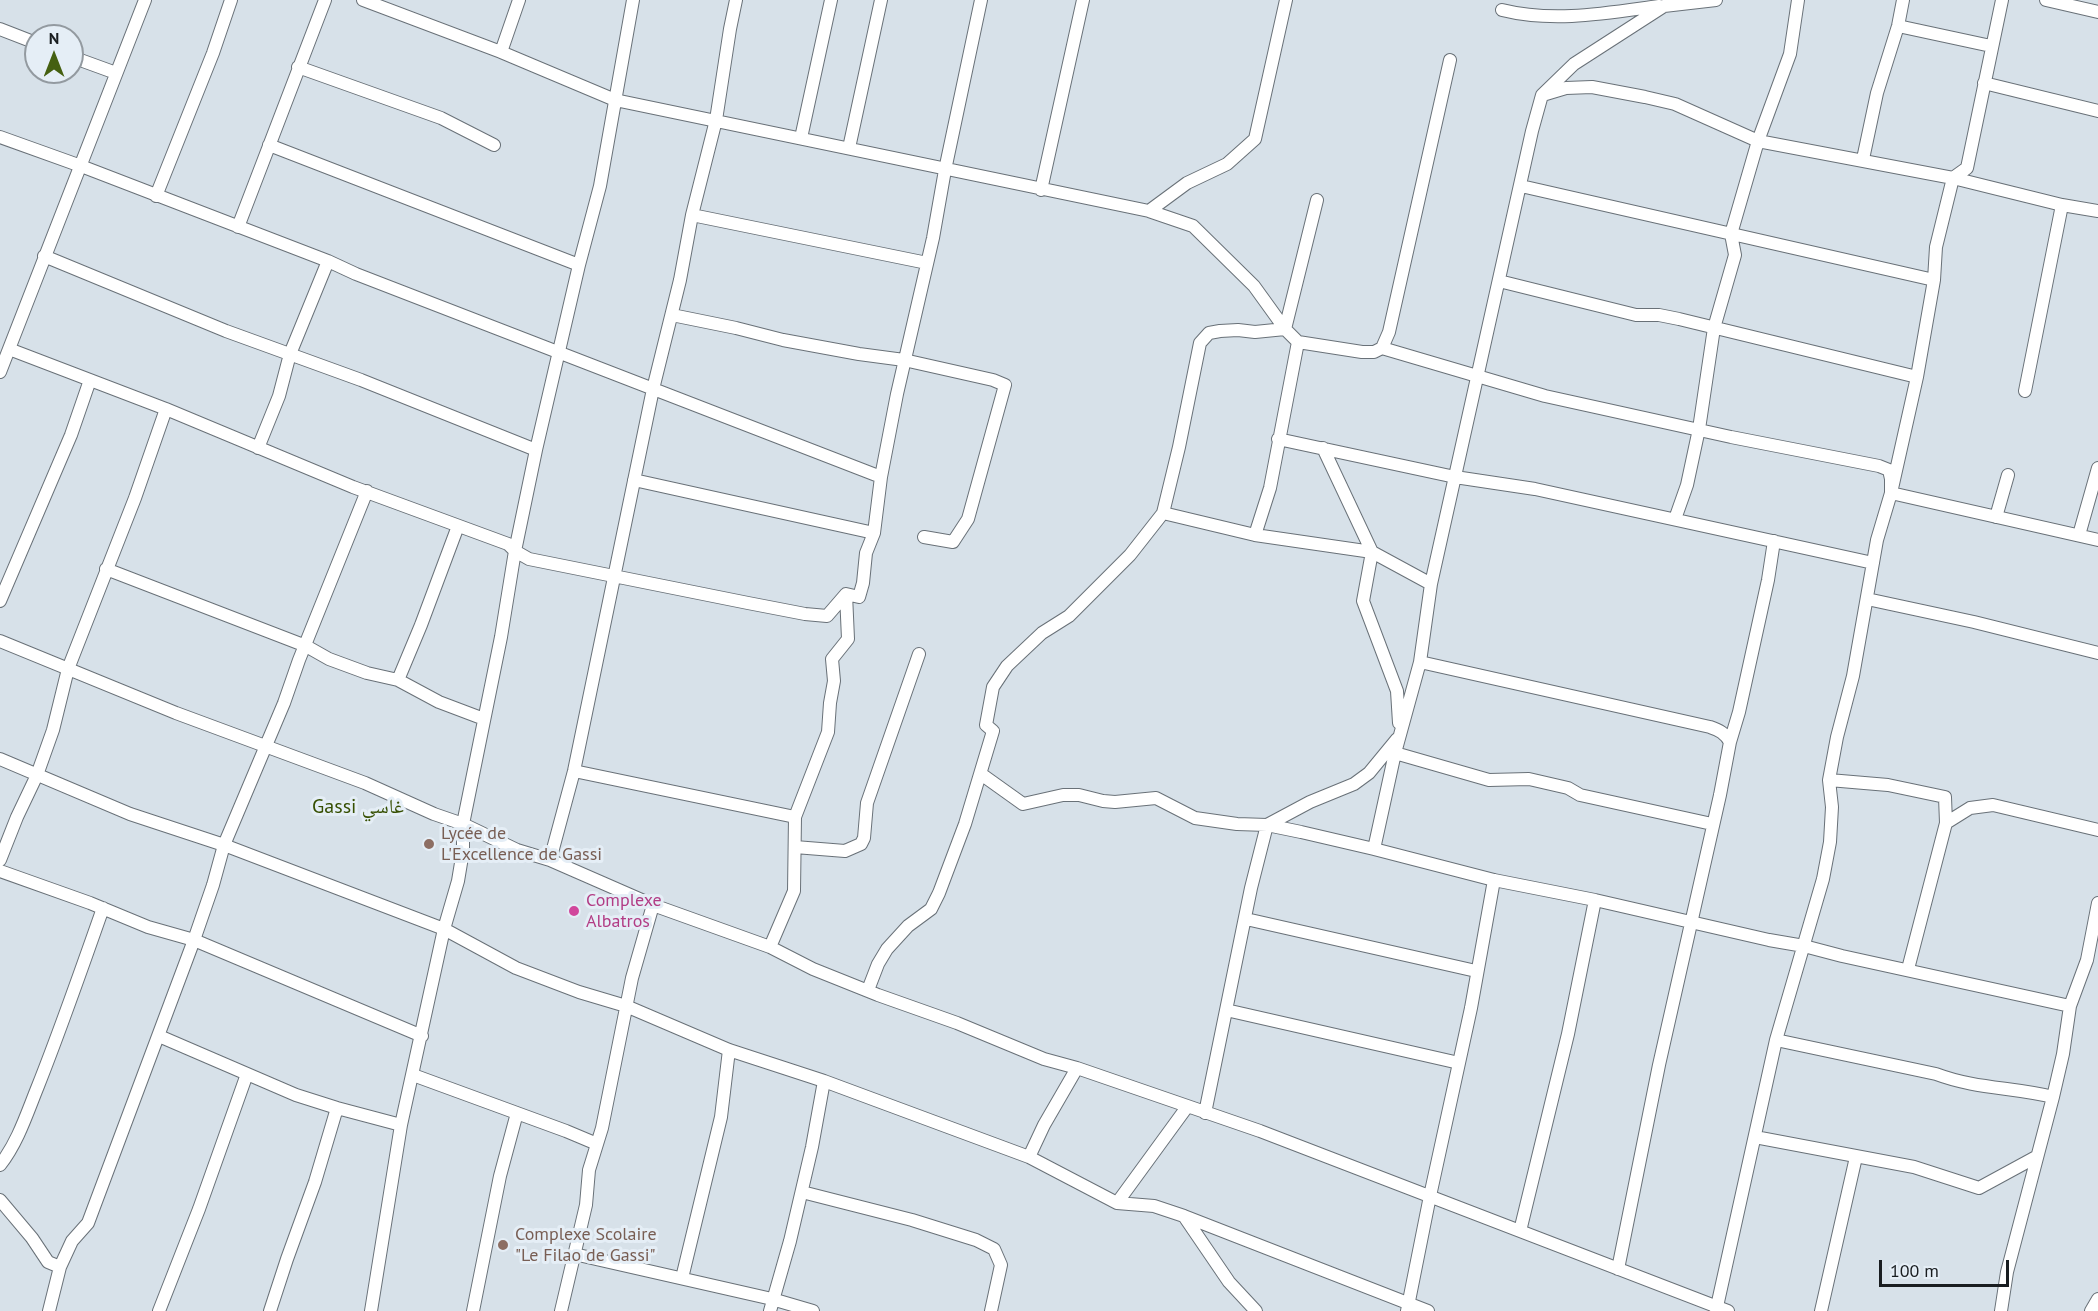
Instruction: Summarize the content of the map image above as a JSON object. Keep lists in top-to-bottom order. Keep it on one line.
{"districts":["Gassi غاسي"],"places":["Lycée de L'Excellence de Gassi","Complexe Albatros","Complexe Scolaire \"Le Filao de Gassi\""],"scale_bar":"100 m","north":"top"}
